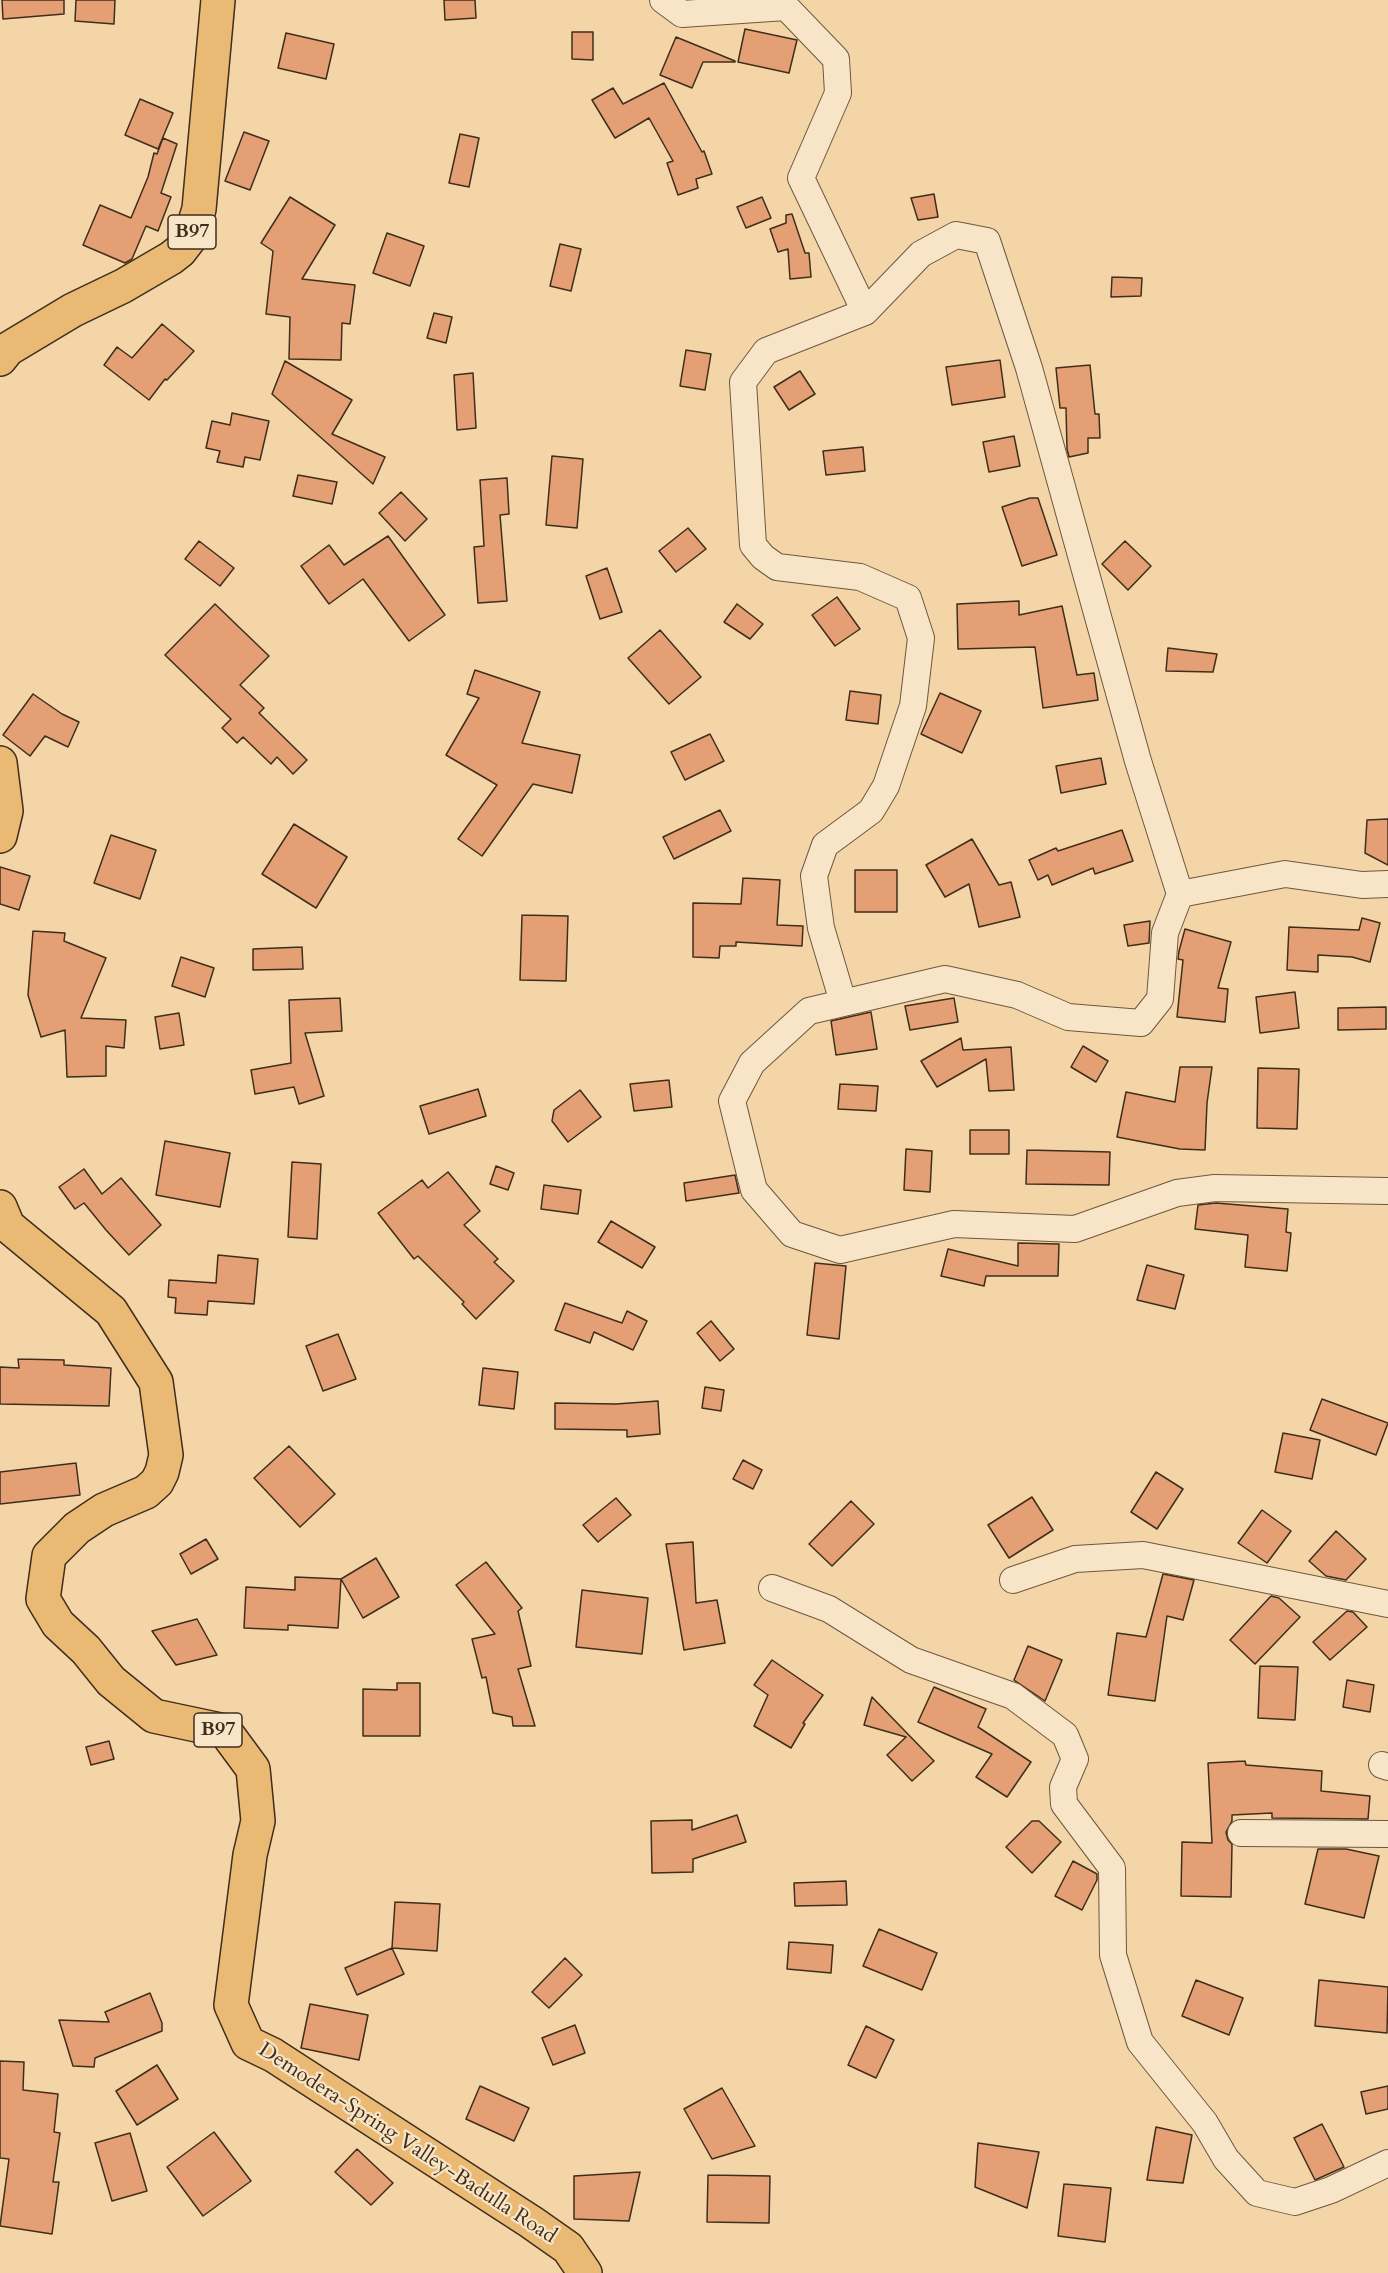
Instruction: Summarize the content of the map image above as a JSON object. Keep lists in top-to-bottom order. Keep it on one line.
{"streets":{"main road":["B97","Demodera-Spring Valley-Badulla Road"]}}
